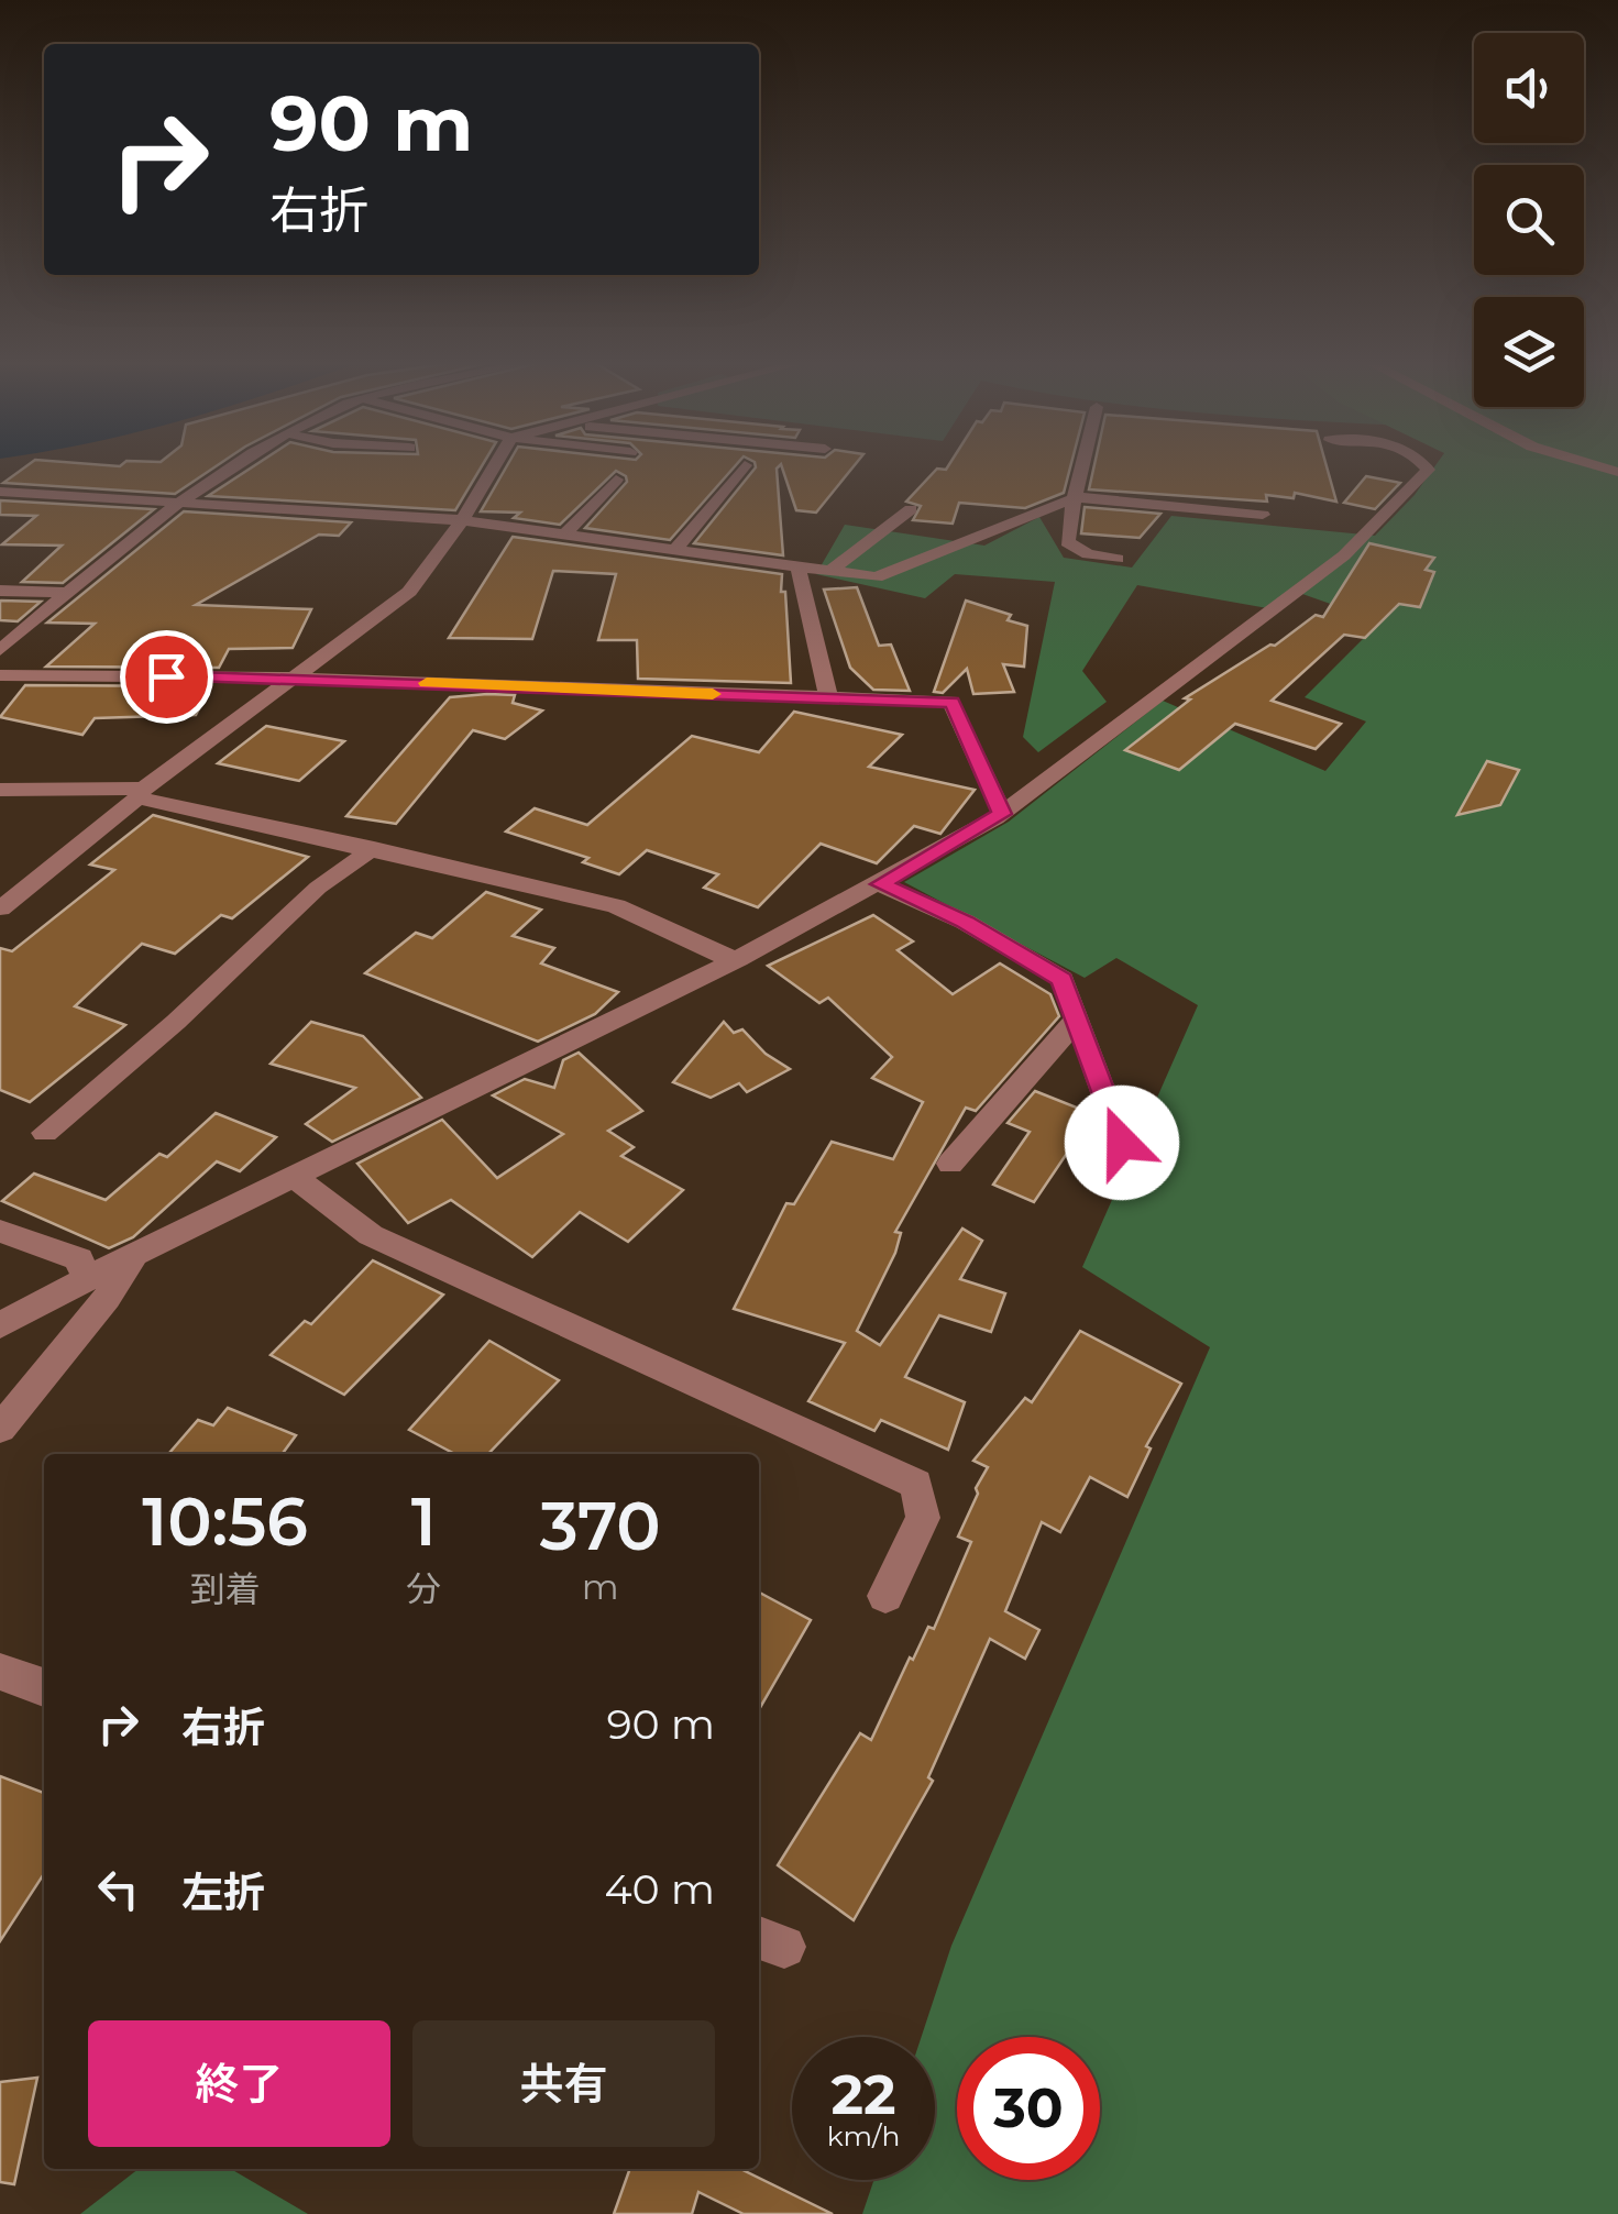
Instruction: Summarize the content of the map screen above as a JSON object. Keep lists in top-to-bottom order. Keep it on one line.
{"page":{"turn":["90 m","右折"],"eta":["10:56","到着","1","分","370","m"],"list":[{"name":"右折","value":"90 m"},{"name":"左折","value":"40 m"}],"buttons":["終了","共有"],"speed":"22 km/h","limit":"30"}}
